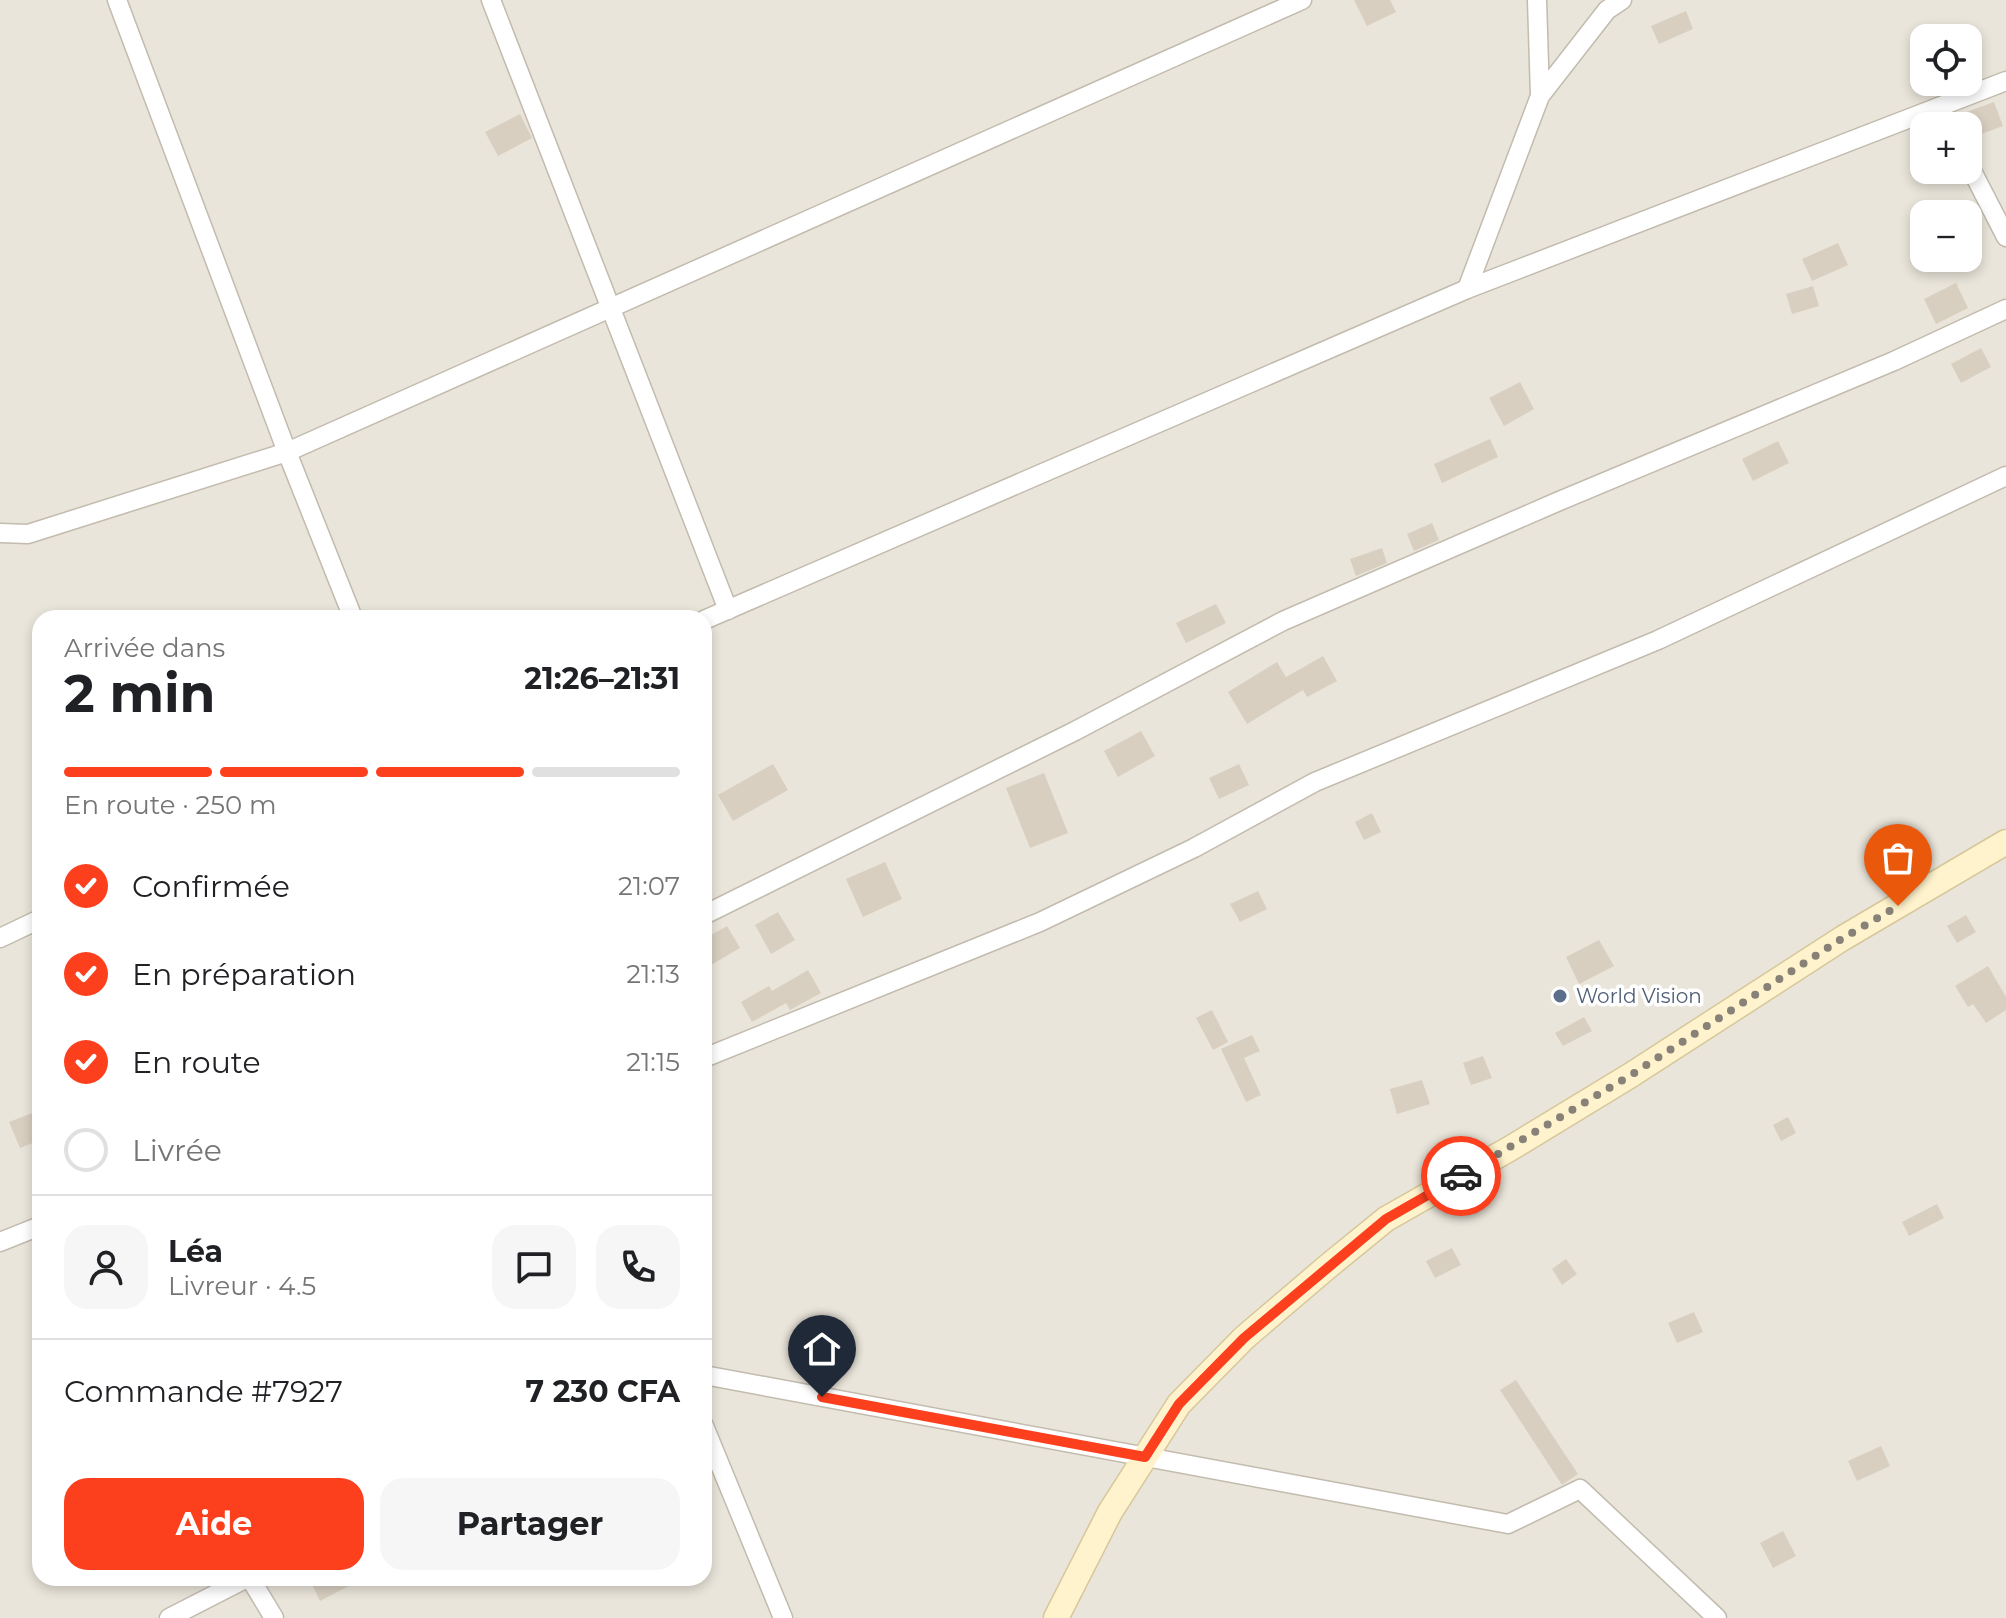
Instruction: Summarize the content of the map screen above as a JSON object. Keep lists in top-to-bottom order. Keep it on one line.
{"places":["World Vision"],"page":{"map_buttons":["+","−"],"heading":["2 min","Arrivée dans","21:26–21:31"],"panel":["Léa","Livreur · 4.5","Commande #7927","7 230 CFA"],"bar":"En route · 250 m","list":[["Confirmée","21:07"],["En préparation","21:13"],["En route","21:15"],"Livrée"],"buttons":["Aide","Partager"]}}
